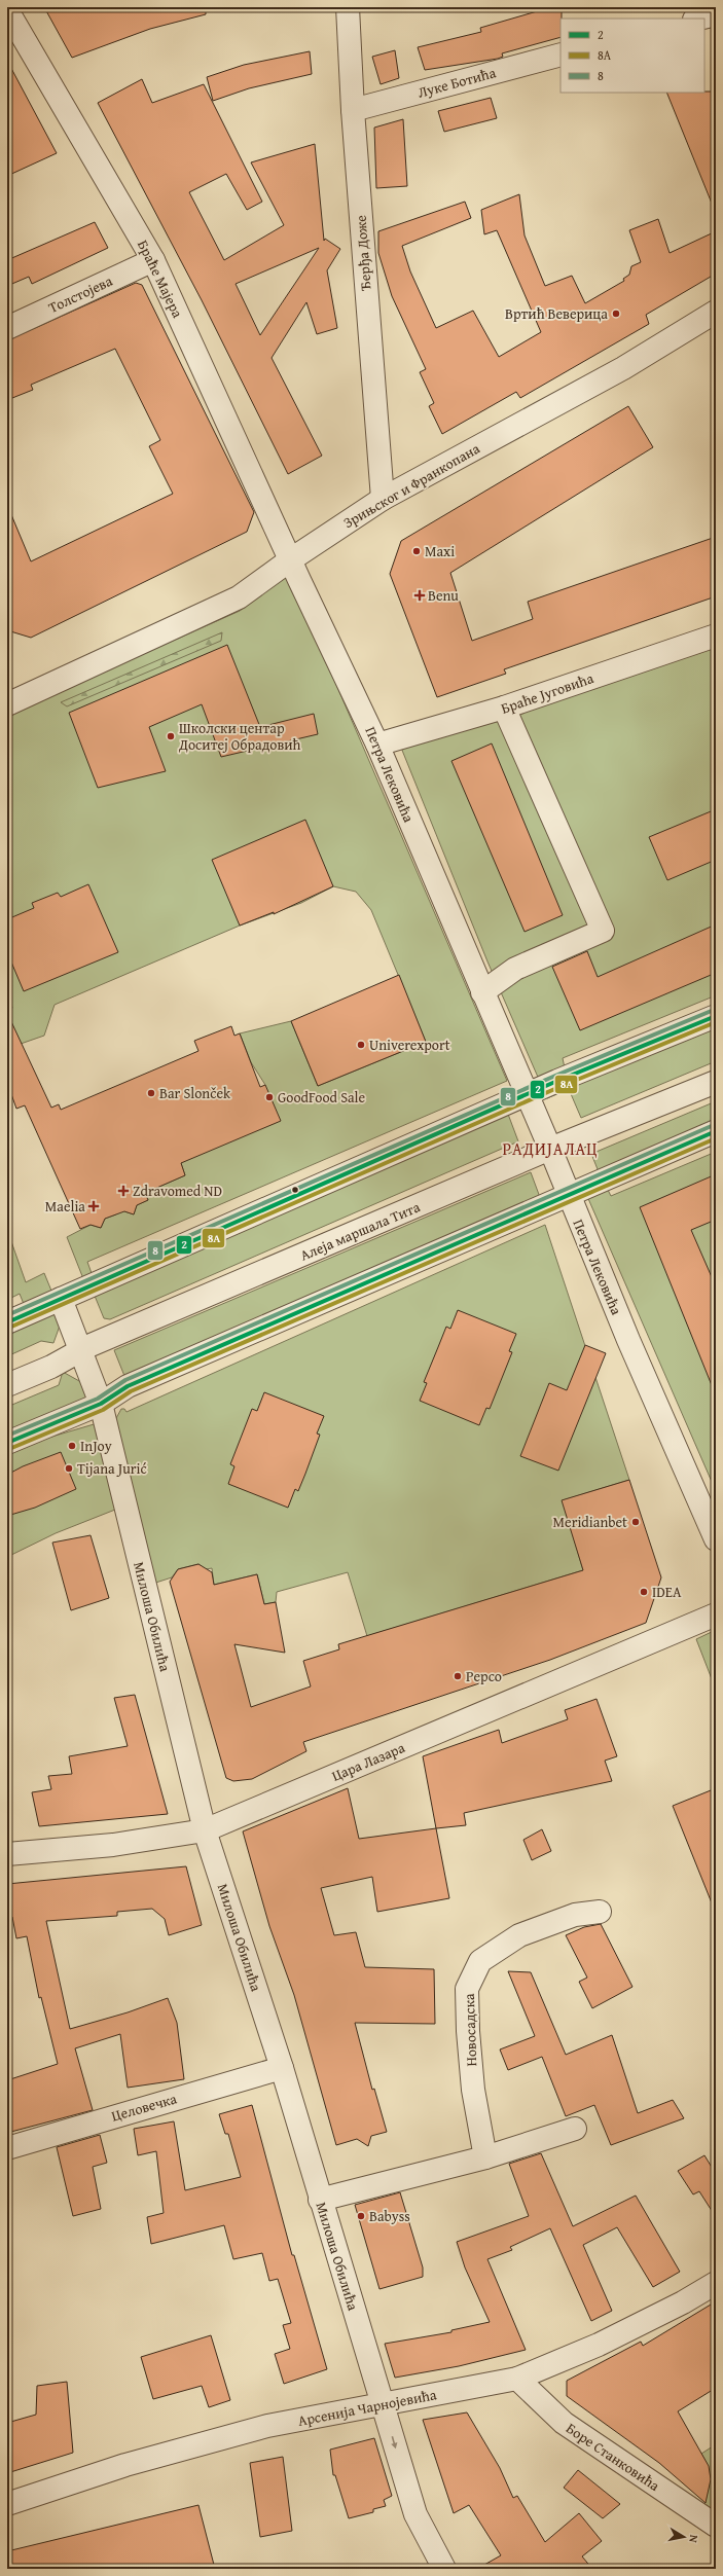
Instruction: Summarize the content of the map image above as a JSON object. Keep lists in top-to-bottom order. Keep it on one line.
{"streets":{"street":["Луке Ботића","Ђерђа Доже","Браће Мајера","Толстојева","Зрињског и Франкопана","Браће Југовића","Петра Лековића","Алеја маршала Тита","Милоша Обилића","Цара Лазара","Новосадска","Целовечка","Арсенија Чарнојевића","Боре Станковића"]},"crossings":[["Луке Ботића","Ђерђа Доже"],["Ђерђа Доже","Зрињског и Франкопана"],["Браће Мајера","Толстојева"],["Браће Мајера","Зрињског и Франкопана"],["Браће Мајера","Петра Лековића"],["Зрињског и Франкопана","Петра Лековића"],["Браће Југовића","Петра Лековића"],["Петра Лековића","Алеја маршала Тита"],["Алеја маршала Тита","Милоша Обилића"],["Милоша Обилића","Цара Лазара"],["Милоша Обилића","Целовечка"],["Милоша Обилића","Арсенија Чарнојевића"],["Арсенија Чарнојевића","Боре Станковића"]],"districts":["РАДИЈАЛАЦ"],"places":{"other":["Вртић Веверица","Maxi","Школски центар Доситеј Обрадовић","Univerexport","Bar Slonček","GoodFood Sale","InJoy","Tijana Jurić","Meridianbet","IDEA","Pepco","Babyss"],"health":["Benu","Zdravomed ND","Maelia"]},"lines":["transit line 8","transit line 2","transit line 8A"],"legend":["2","8A","8"],"north":"right"}
